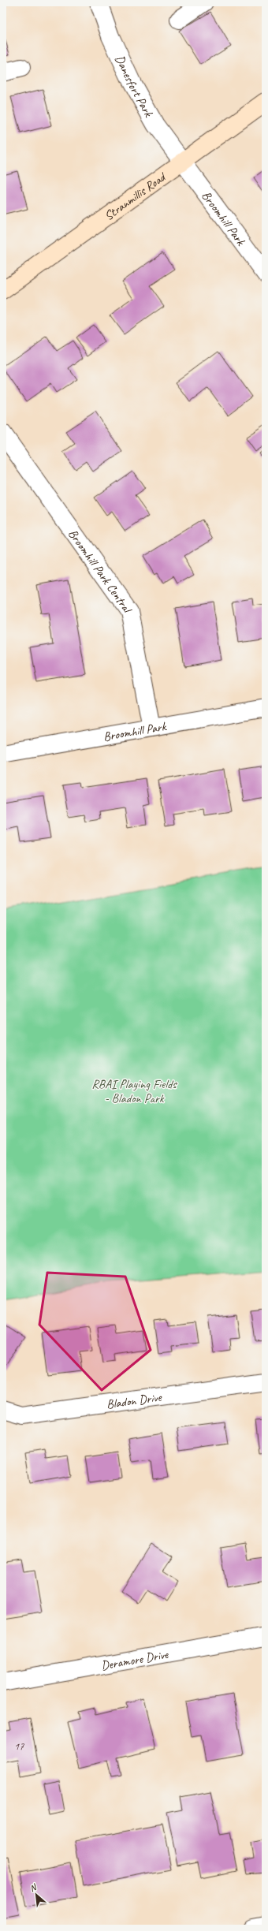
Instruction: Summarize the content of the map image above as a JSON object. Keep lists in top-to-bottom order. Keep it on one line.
{"streets":{"street":["Danesfort Park","Stranmillis Road","Broomhill Park","Broomhill Park Central","Bladon Drive","Deramore Drive"]},"crossings":[["Danesfort Park","Stranmillis Road"],["Danesfort Park","Broomhill Park"],["Stranmillis Road","Broomhill Park"],["Broomhill Park","Broomhill Park Central"]],"parks":["RBAI Playing Fields - Bladon Park"],"house_numbers":["17"],"north":"top left"}
